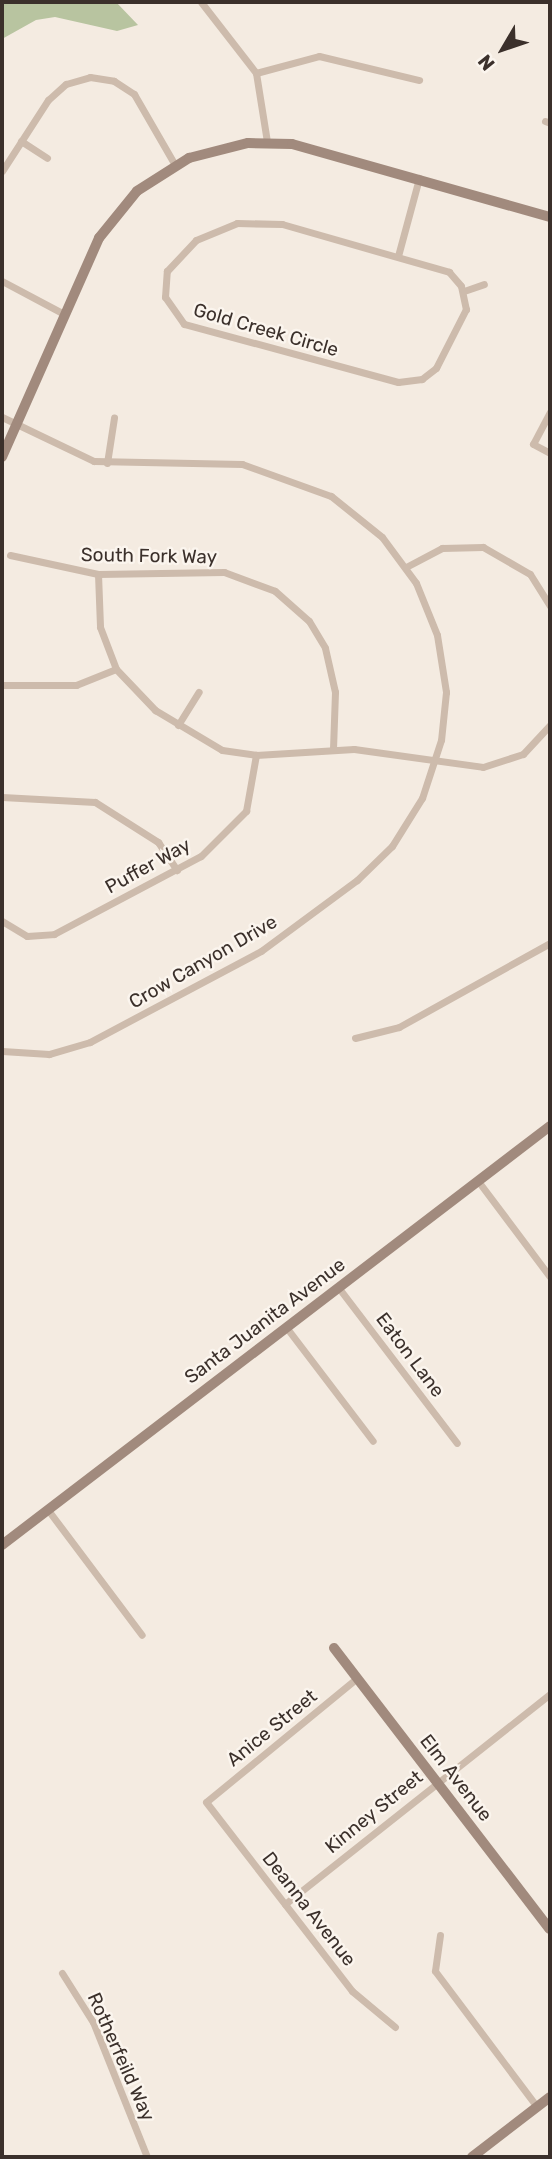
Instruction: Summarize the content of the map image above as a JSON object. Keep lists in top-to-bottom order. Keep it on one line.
{"streets":{"street":["Gold Creek Circle","South Fork Way","Puffer Way","Crow Canyon Drive","Santa Juanita Avenue","Eaton Lane","Anice Street","Elm Avenue","Kinney Street","Deanna Avenue","Rotherfeild Way"]},"crossings":[["Santa Juanita Avenue","Eaton Lane"],["Anice Street","Elm Avenue"],["Anice Street","Deanna Avenue"],["Elm Avenue","Kinney Street"],["Kinney Street","Deanna Avenue"]],"north":"bottom left"}
